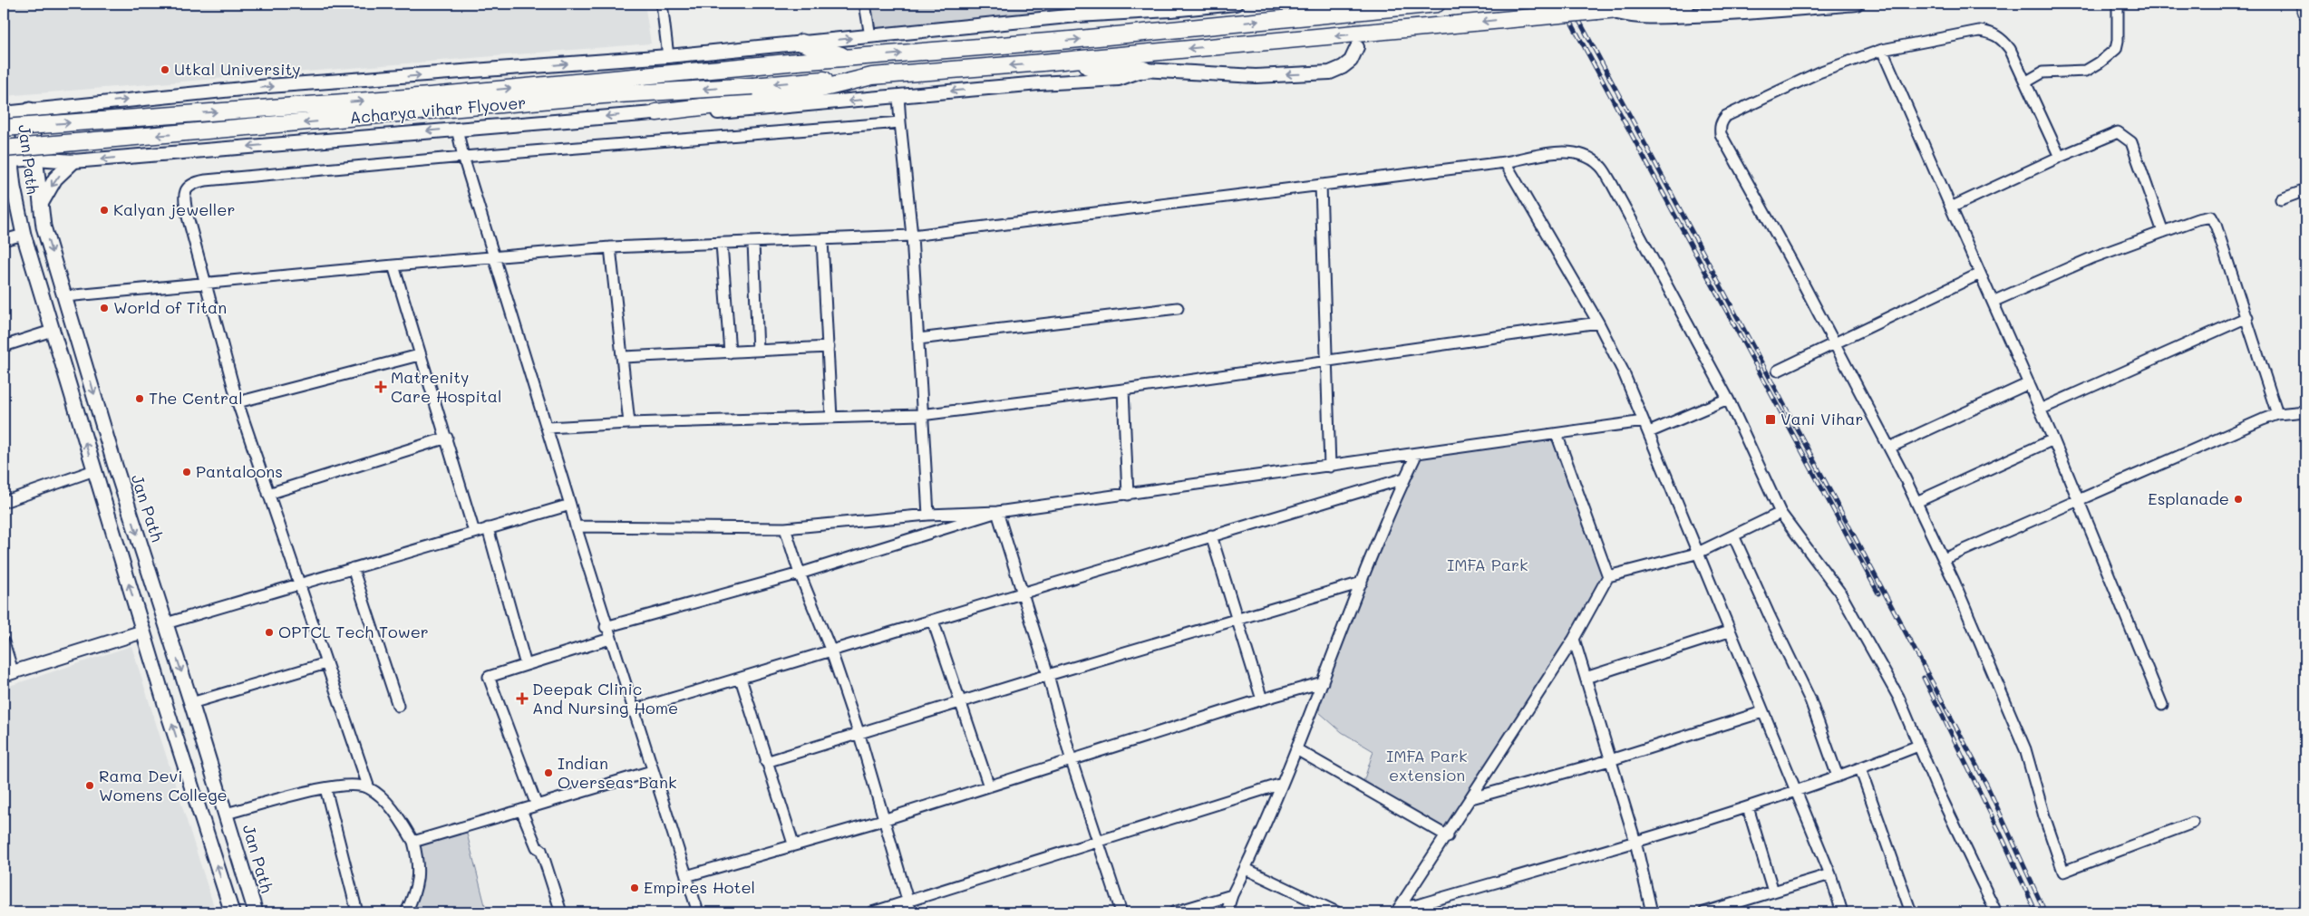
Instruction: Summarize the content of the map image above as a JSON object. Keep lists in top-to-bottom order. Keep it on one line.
{"streets":{"main road":["Acharya vihar Flyover","Jan Path"]},"crossings":[["Acharya vihar Flyover","Jan Path"]],"parks":["IMFA Park","IMFA Park extension"],"places":{"other":["Utkal University","Kalyan jeweller","World of Titan","The Central","Pantaloons","Esplanade","OPTCL Tech Tower","Indian Overseas Bank","Rama Devi Womens College","Empires Hotel"],"health":["Matrenity Care Hospital","Deepak Clinic And Nursing Home"],"transit":["Vani Vihar"]}}
